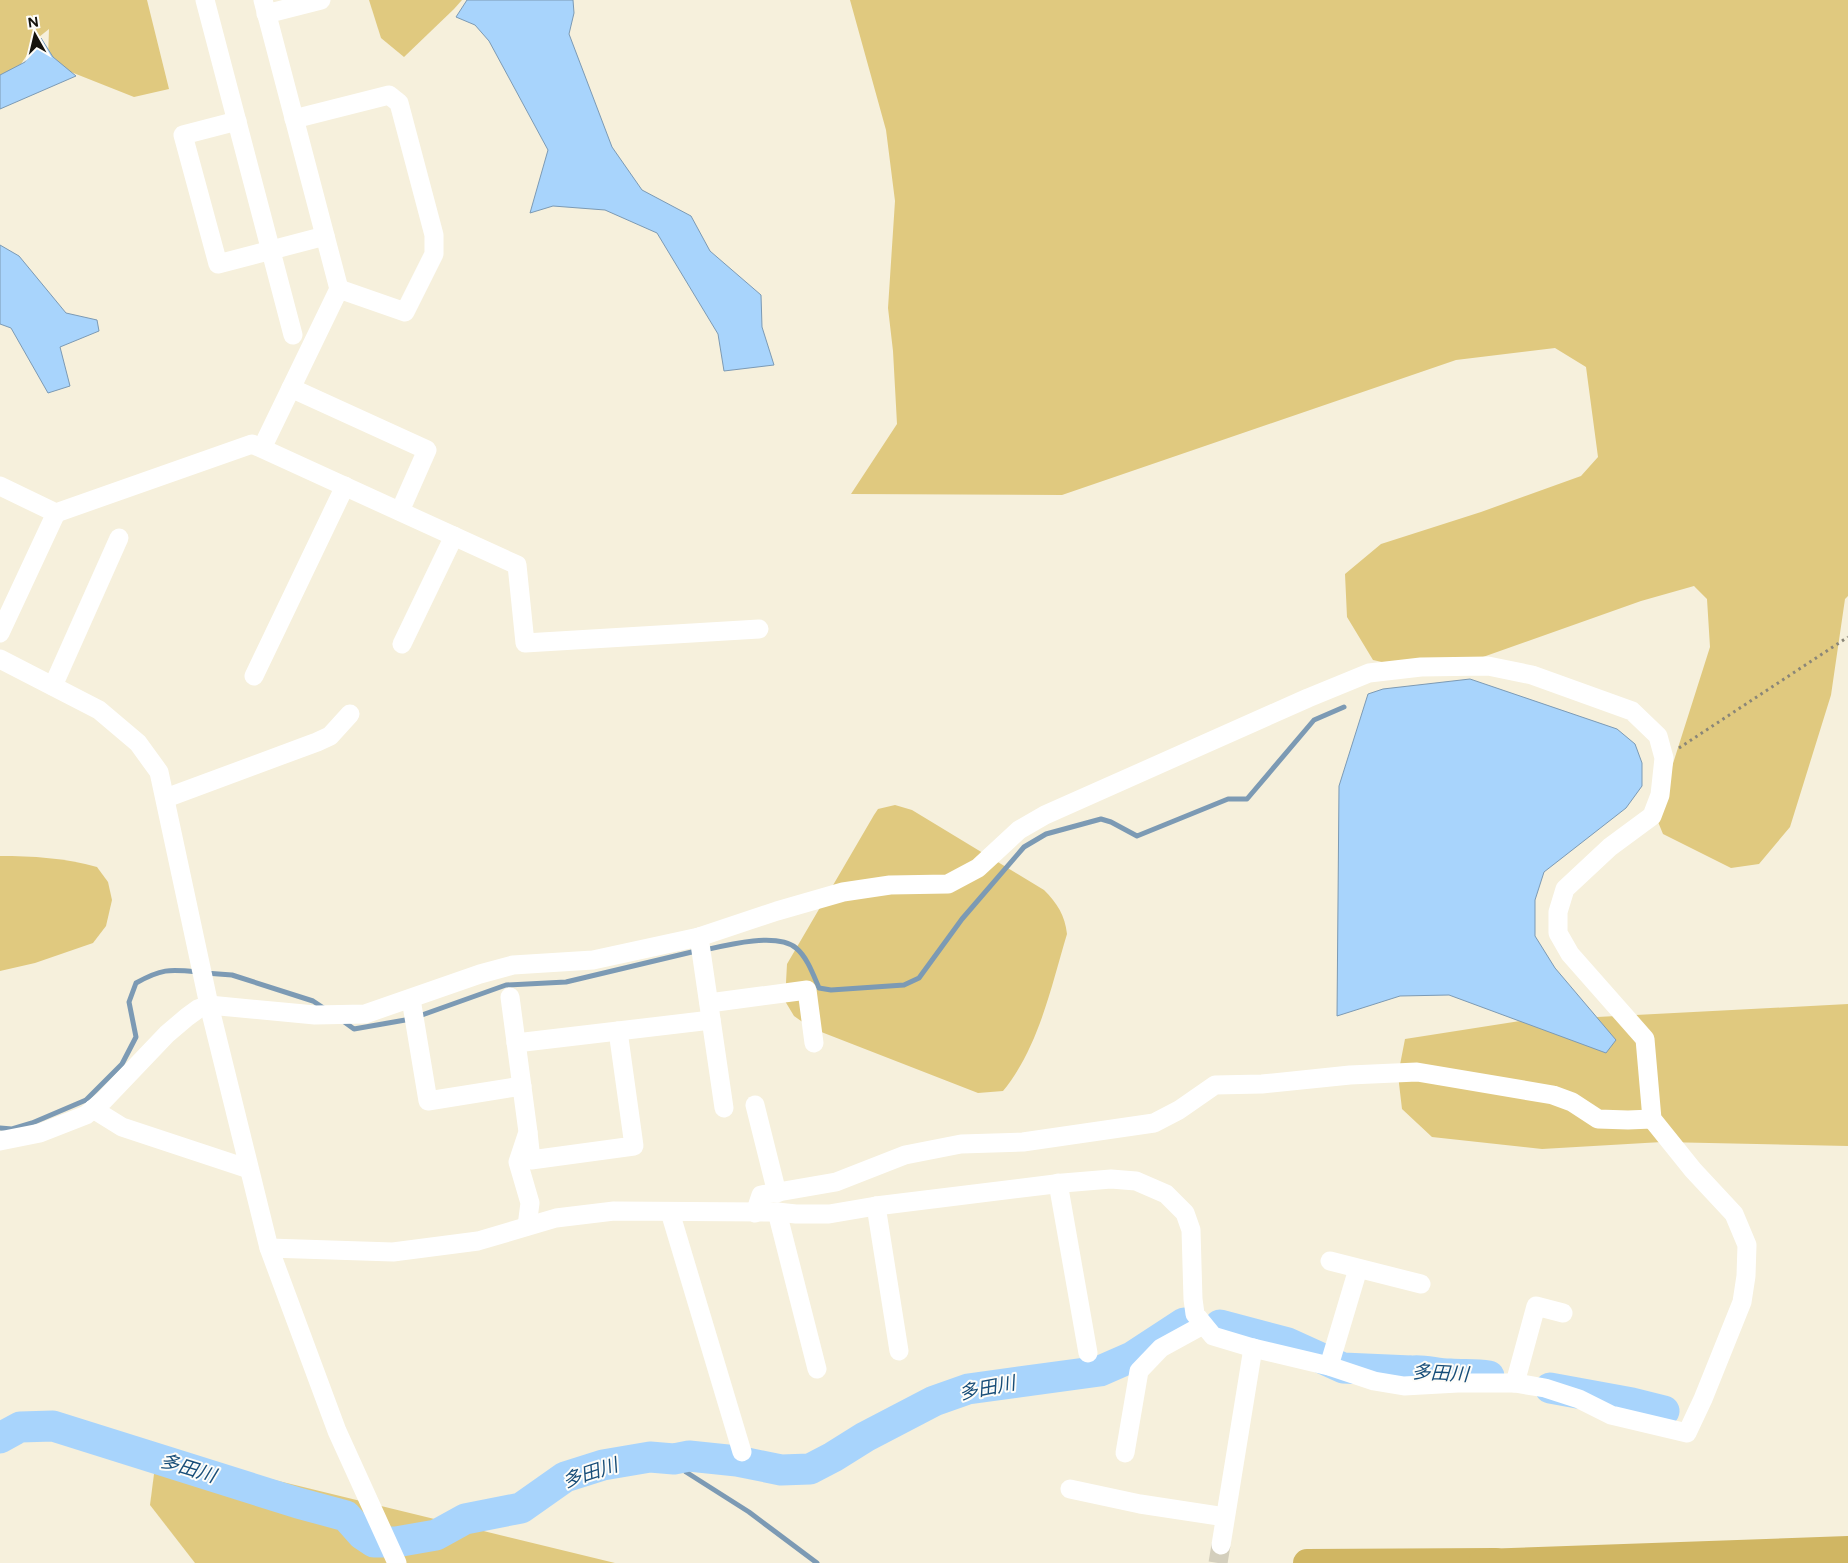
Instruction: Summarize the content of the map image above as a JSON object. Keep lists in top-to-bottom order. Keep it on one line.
{"water":["多田川"],"north":"top"}
